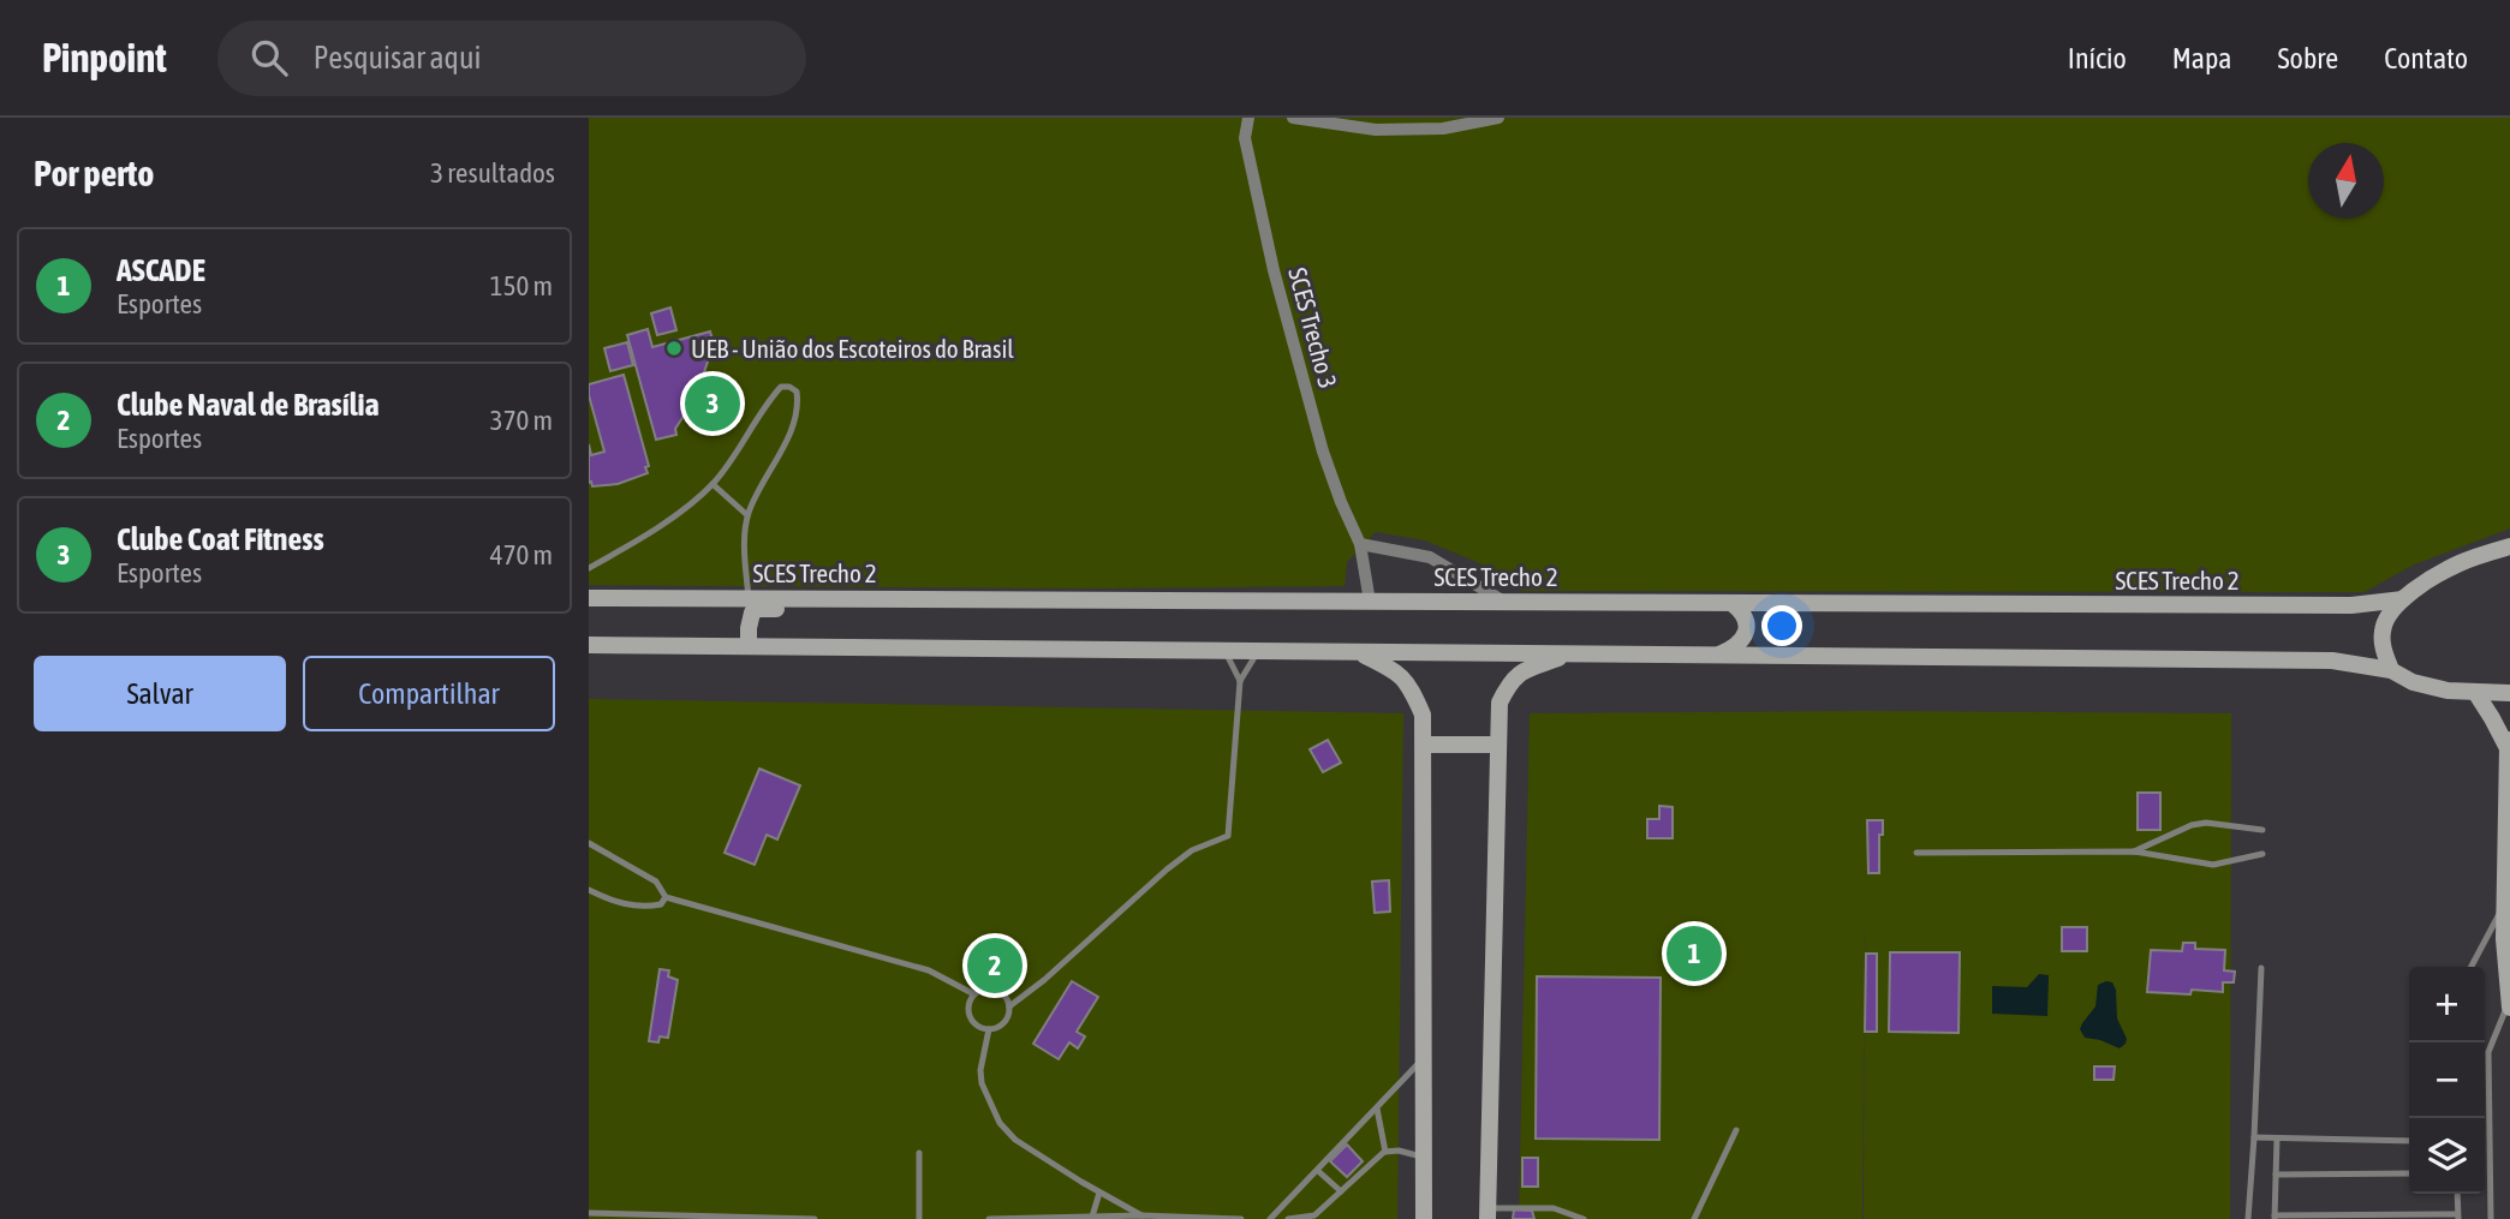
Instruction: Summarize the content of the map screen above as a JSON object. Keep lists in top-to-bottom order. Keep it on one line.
{"streets":{"main road":["SCES Trecho 2"],"street":["SCES Trecho 3"]},"crossings":[["SCES Trecho 3","SCES Trecho 2"]],"places":["UEB - União dos Escoteiros do Brasil"],"north":"top","page":{"header":"Pinpoint","search":"Pesquisar aqui","nav":["Início","Mapa","Sobre","Contato"],"heading":["Por perto","3 resultados"],"list":[{"mark":"1","name":"ASCADE","note":"Esportes","value":"150 m"},{"mark":"2","name":"Clube Naval de Brasília","note":"Esportes","value":"370 m"},{"mark":"3","name":"Clube Coat Fitness","note":"Esportes","value":"470 m"}],"pins":["3","1","2"],"buttons":["Salvar","Compartilhar"],"map_buttons":["+","−"]}}
